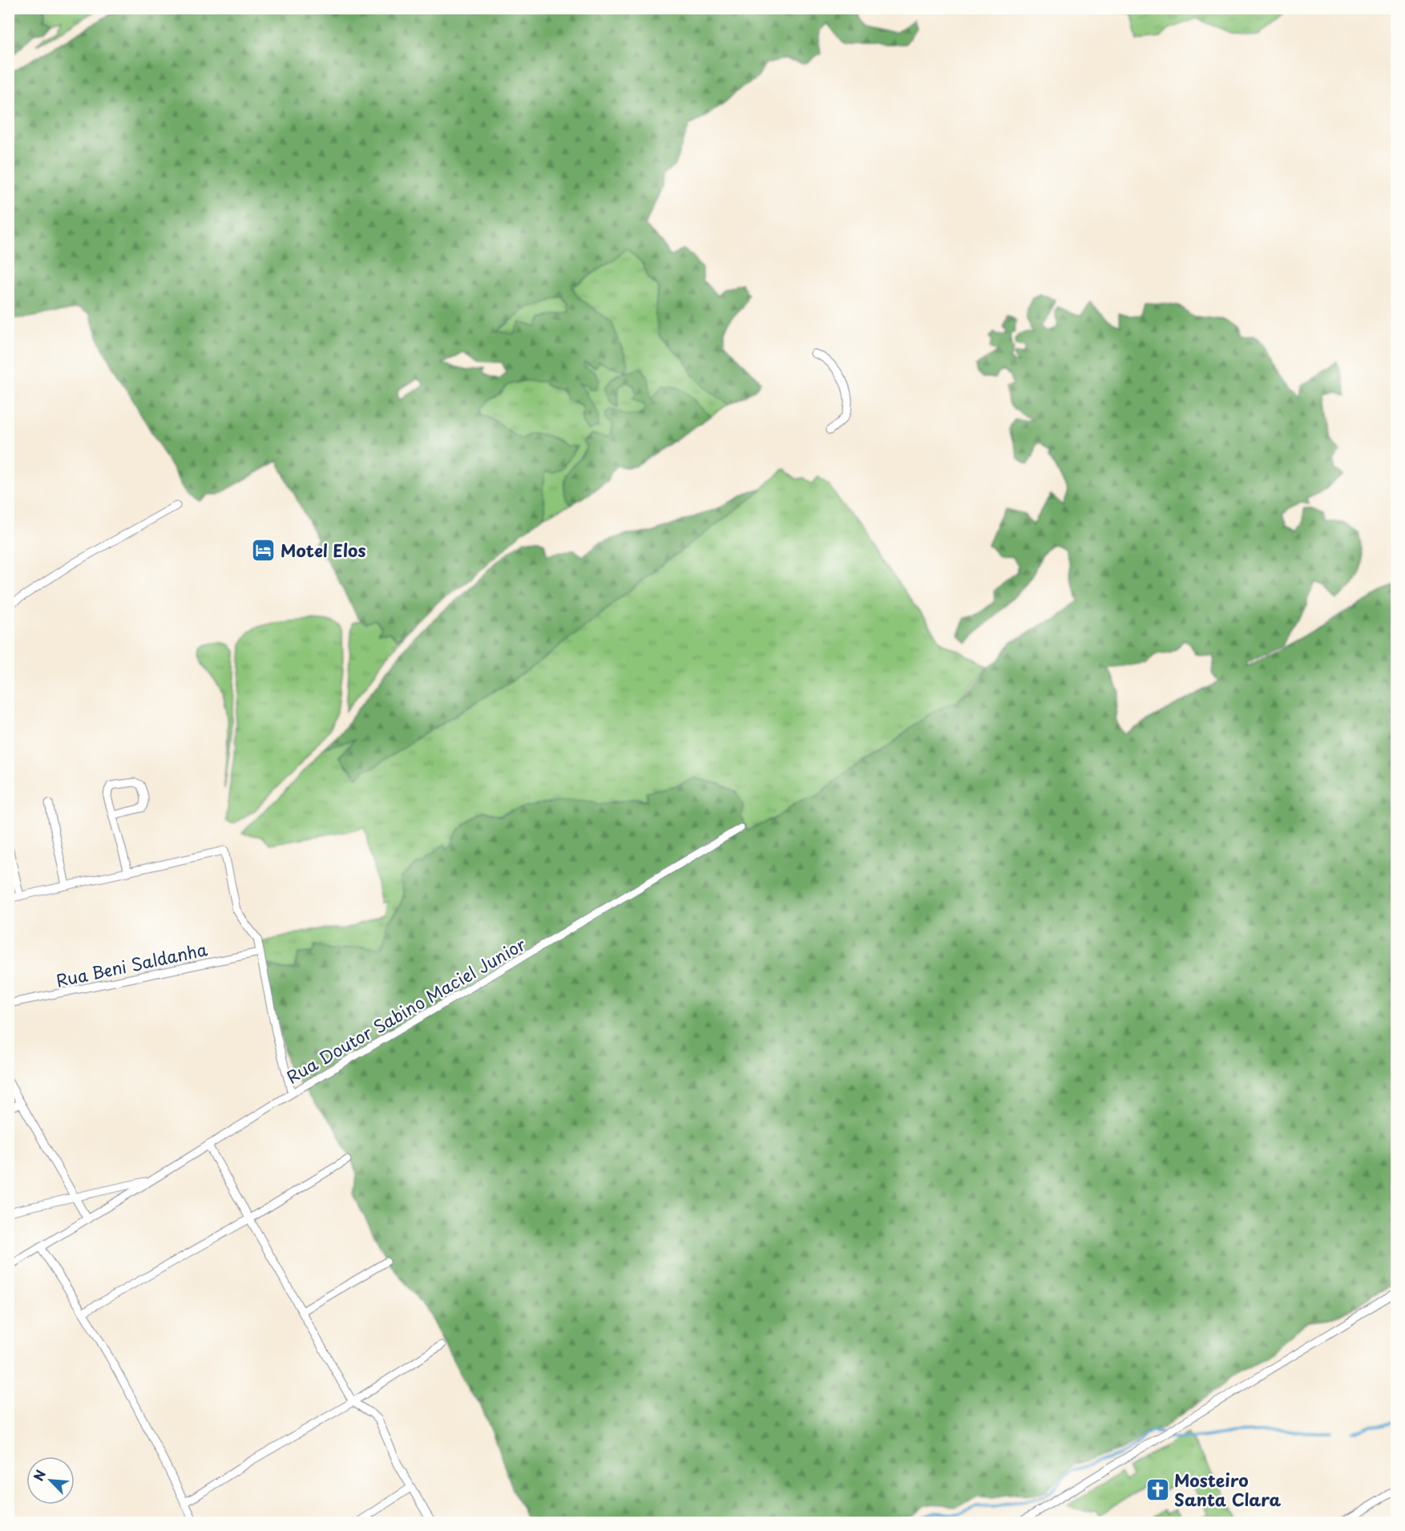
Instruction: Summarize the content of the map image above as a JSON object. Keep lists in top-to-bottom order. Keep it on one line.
{"streets":{"street":["Rua Beni Saldanha","Rua Doutor Sabino Maciel Junior"]},"places":{"hotel":["Motel Elos"],"church":["Mosteiro Santa Clara"]},"north":"top left"}
